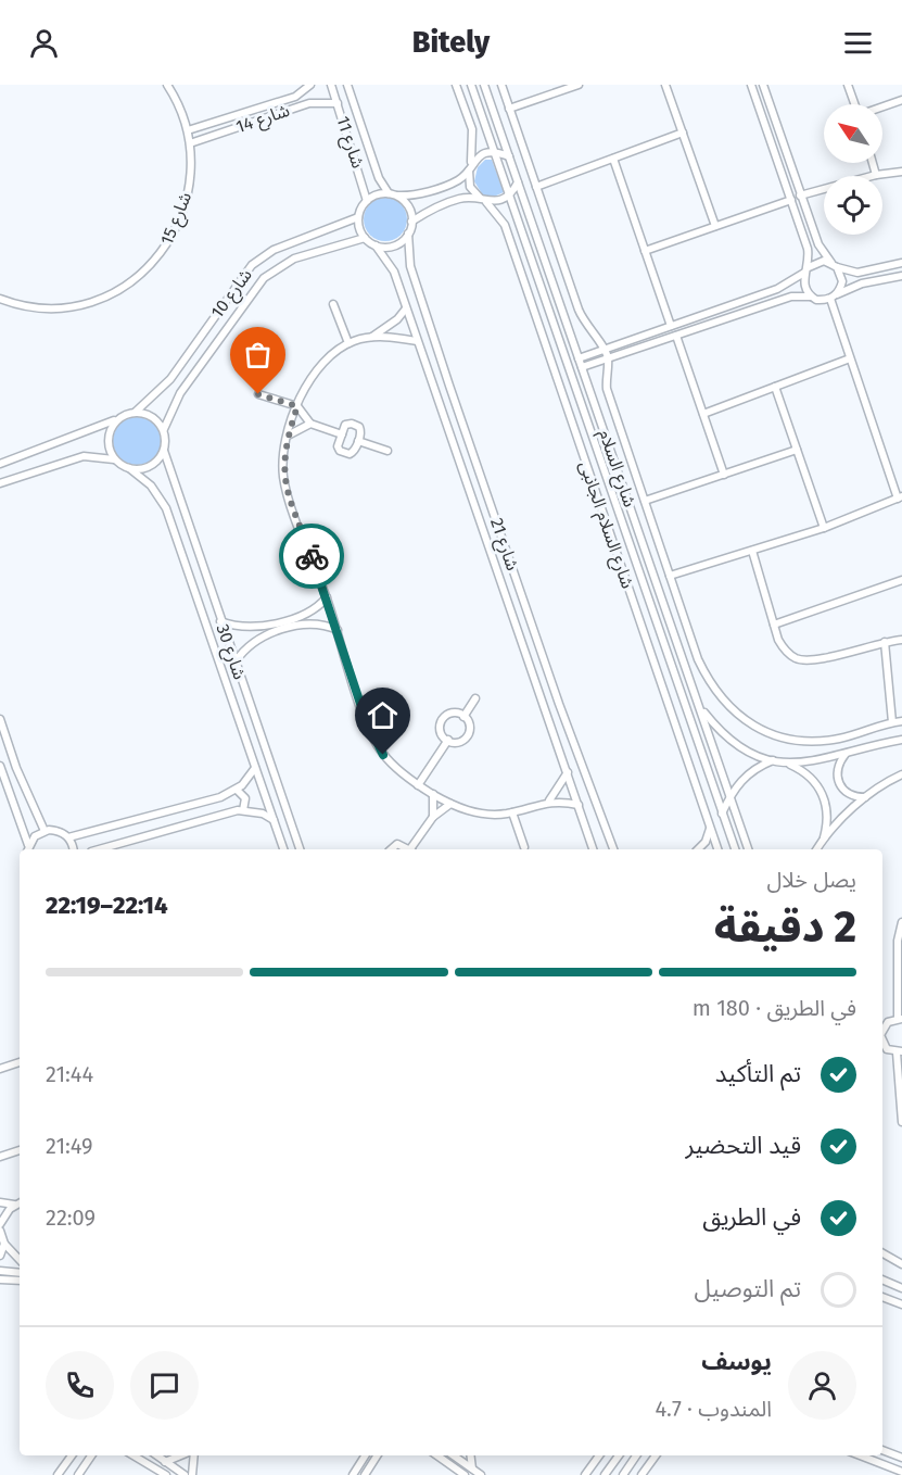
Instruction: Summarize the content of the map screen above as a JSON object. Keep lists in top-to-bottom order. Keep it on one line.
{"streets":{"street":["شارع 14","شارع 11","شارع 15","شارع 10","شارع السلام","شارع السلام الجانبى","شارع 21","شارع 30"]},"crossings":[["شارع 14","شارع 11"],["شارع 14","شارع 15"],["شارع 11","شارع 10"],["شارع 11","شارع 21"],["شارع 10","شارع 21"],["شارع 10","شارع 30"]],"north":"top left","page":{"header":"Bitely","heading":["2 دقيقة","يصل خلال","22:14–22:19"],"panel":["يوسف","المندوب · 4.7"],"bar":"في الطريق · 180 m","list":[["تم التأكيد","21:44"],["قيد التحضير","21:49"],["في الطريق","22:09"],"تم التوصيل"]}}
